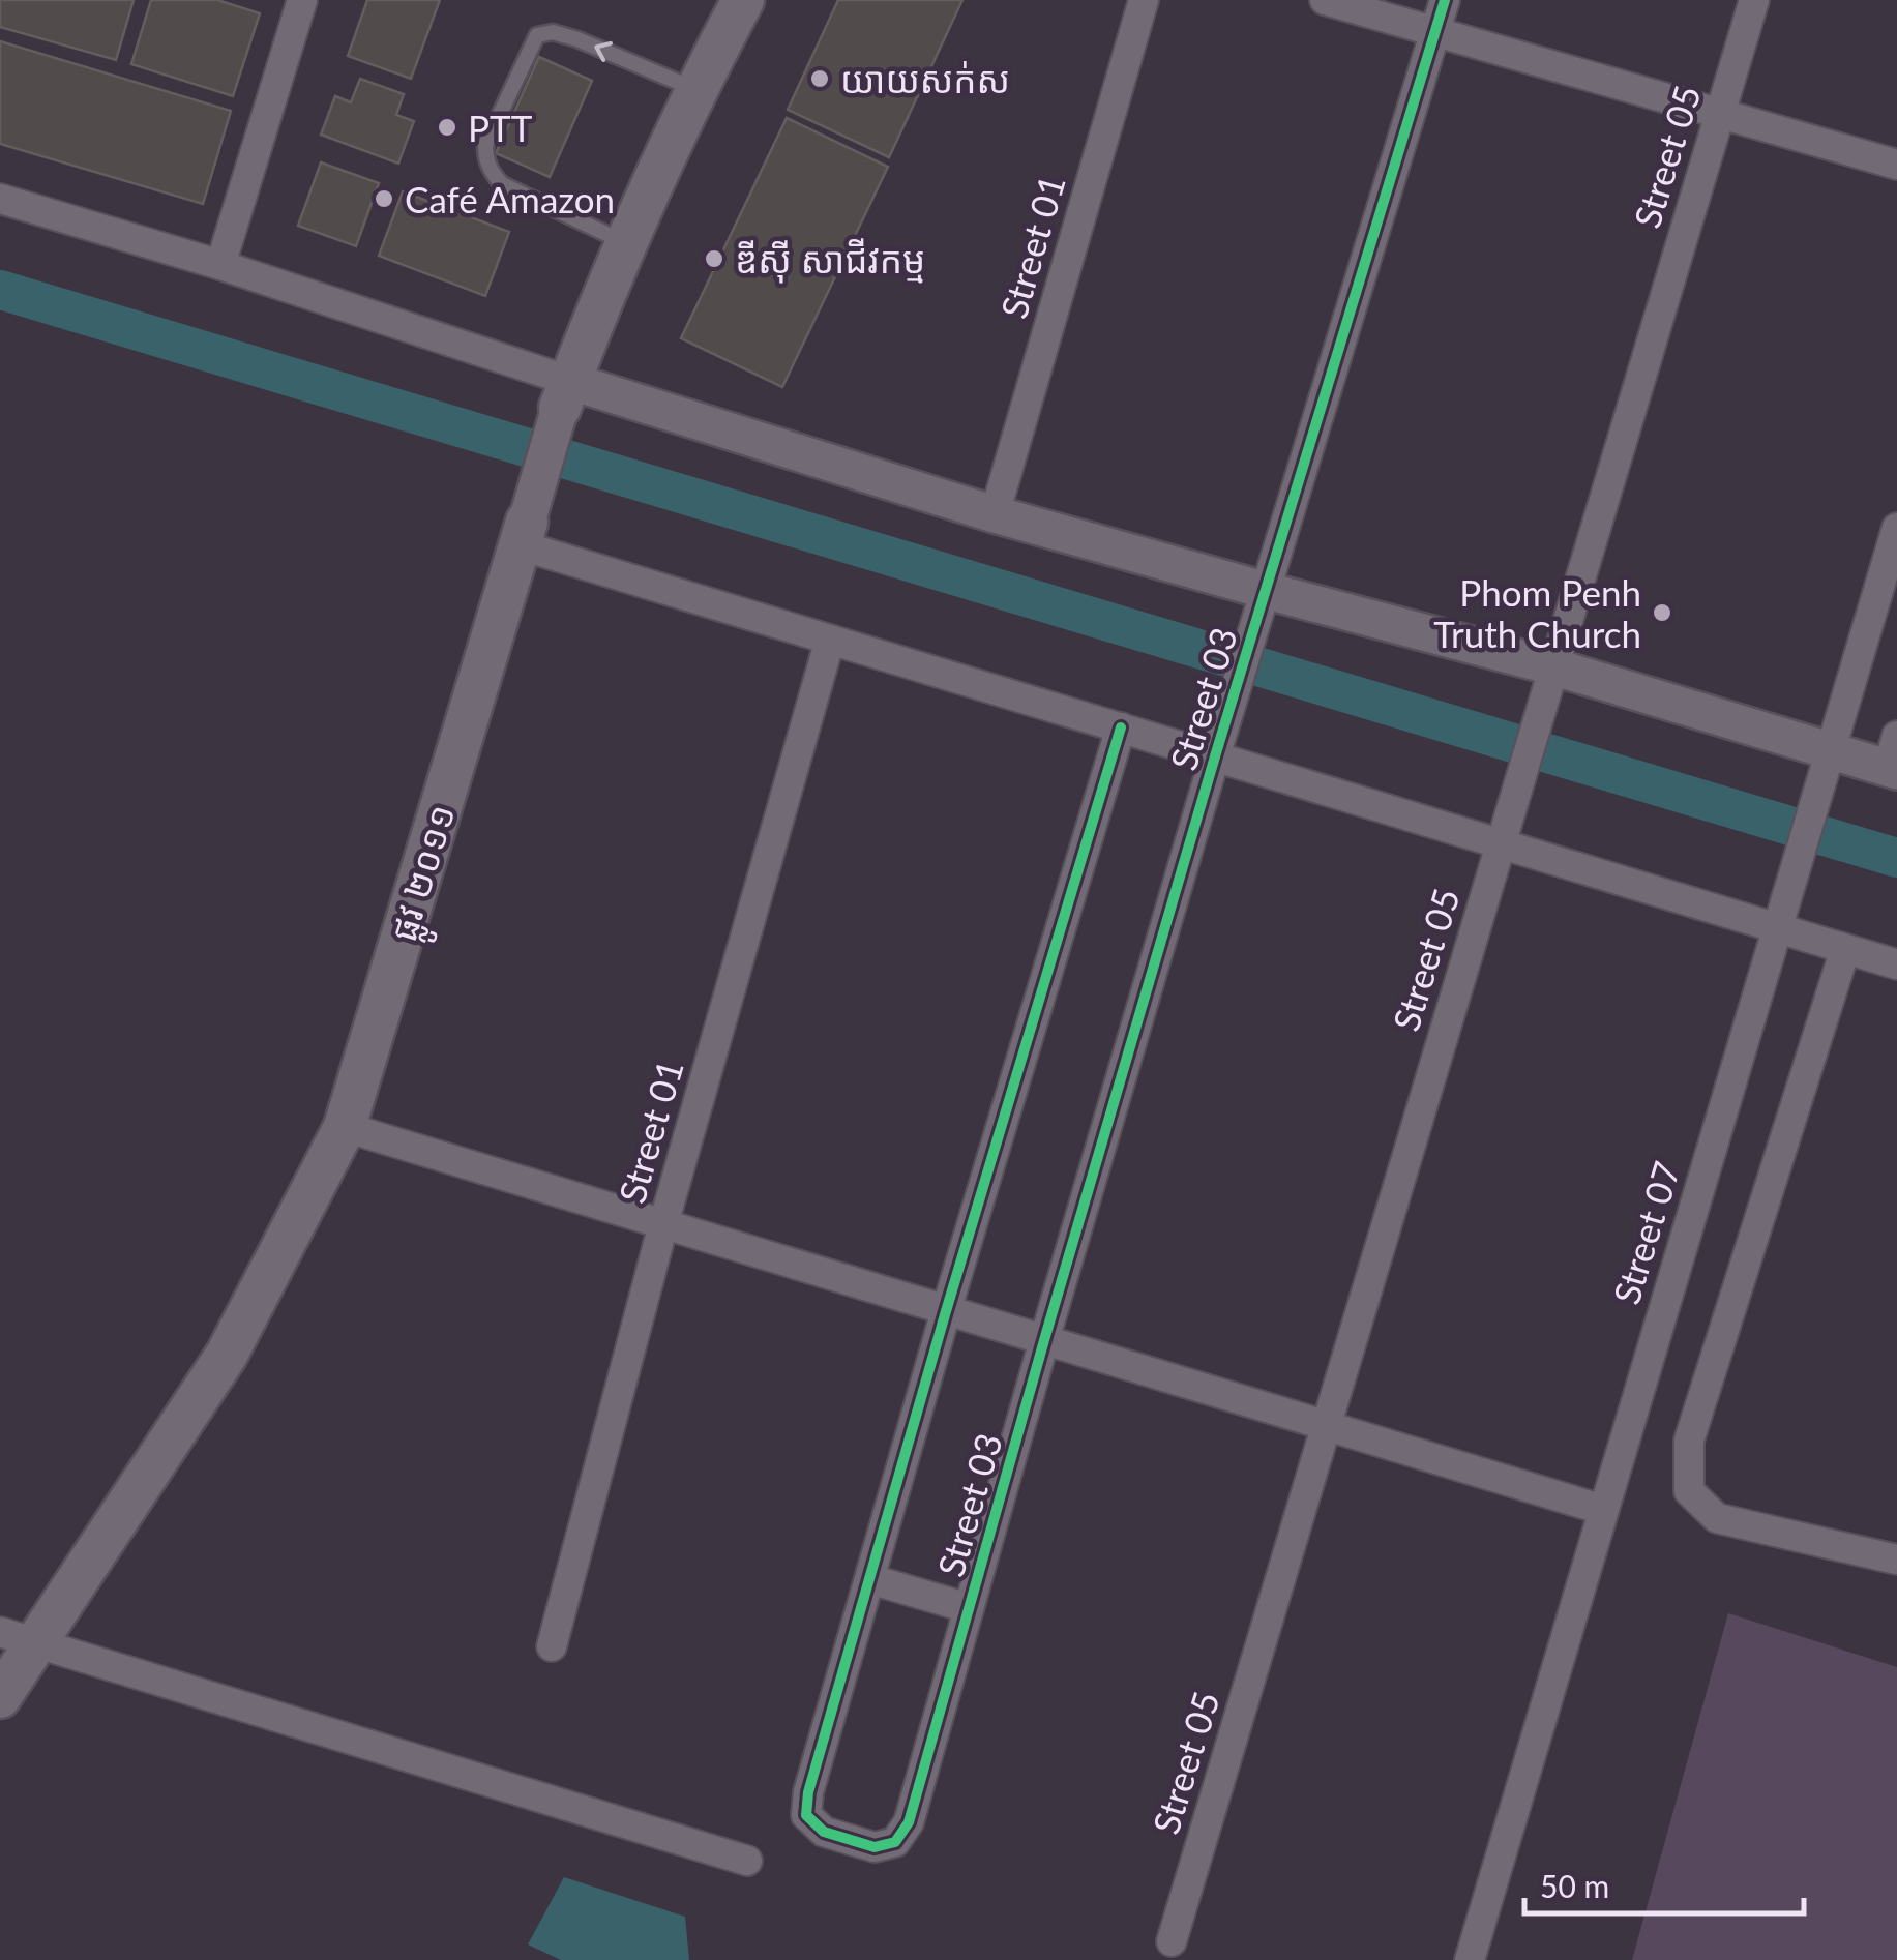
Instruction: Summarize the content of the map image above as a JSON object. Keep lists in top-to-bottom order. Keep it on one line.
{"streets":{"main road":["ផ្លូវ ២០១១"],"street":["Street 05","Street 01","Street 03","Street 07"]},"places":["យាយសក់ស","PTT","Café Amazon","ឌីស៊ី សាជីវកម្ម","Phom Penh Truth Church"],"scale_bar":"50 m"}
